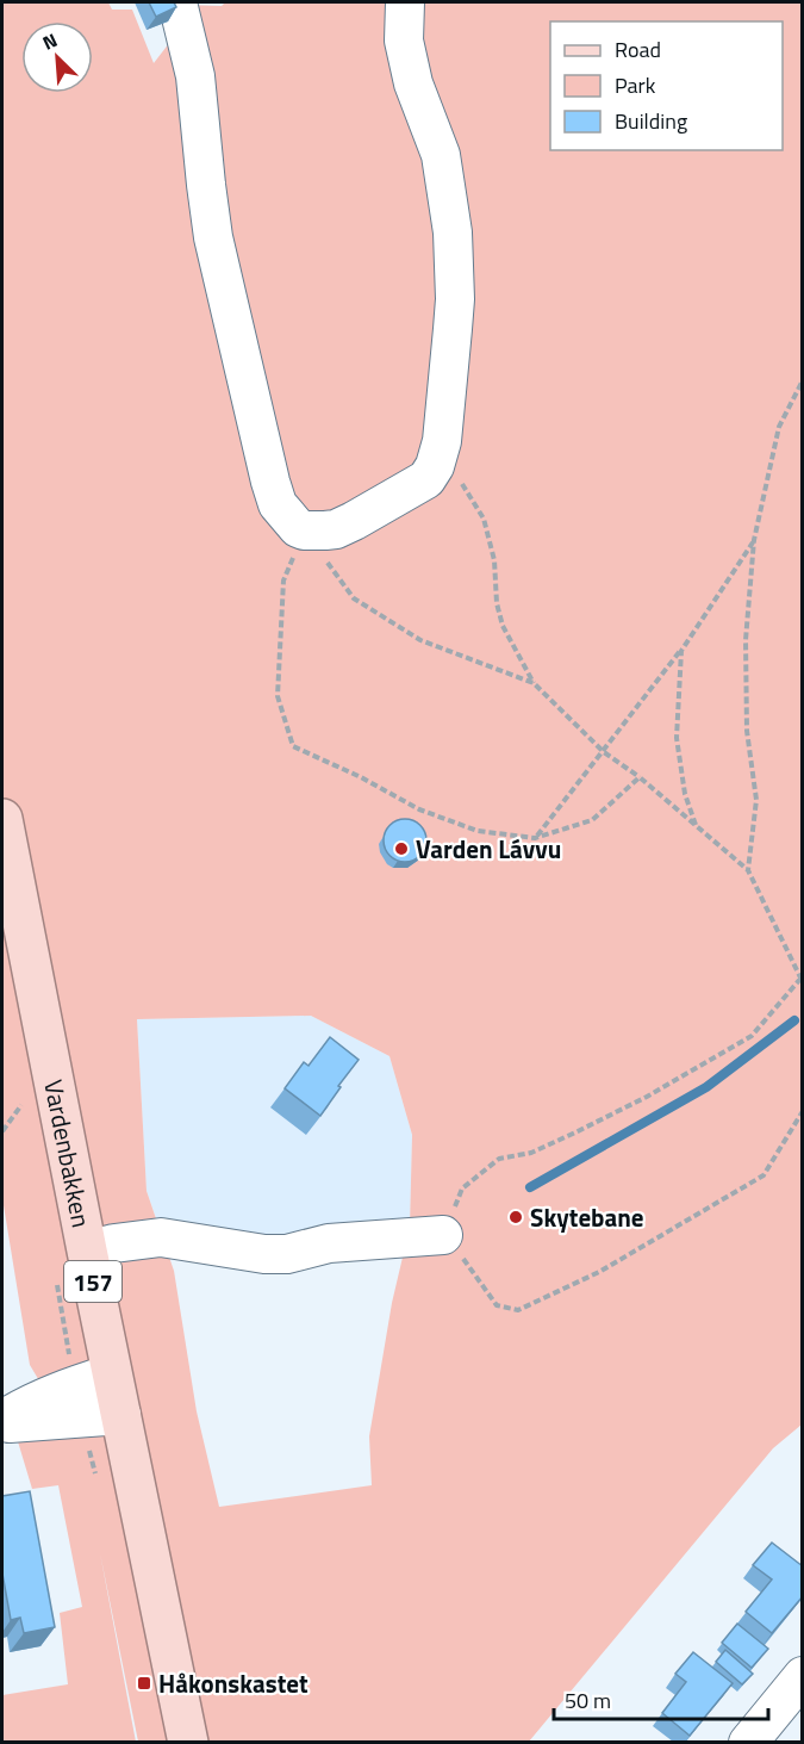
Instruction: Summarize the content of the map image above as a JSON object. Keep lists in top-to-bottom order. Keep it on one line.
{"streets":{"main road":["Vardenbakken","157"]},"places":{"other":["Varden Lávvu","Skytebane"],"transit":["Håkonskastet"]},"legend":["Road","Park","Building"],"scale_bar":"50 m","north":"top left"}
